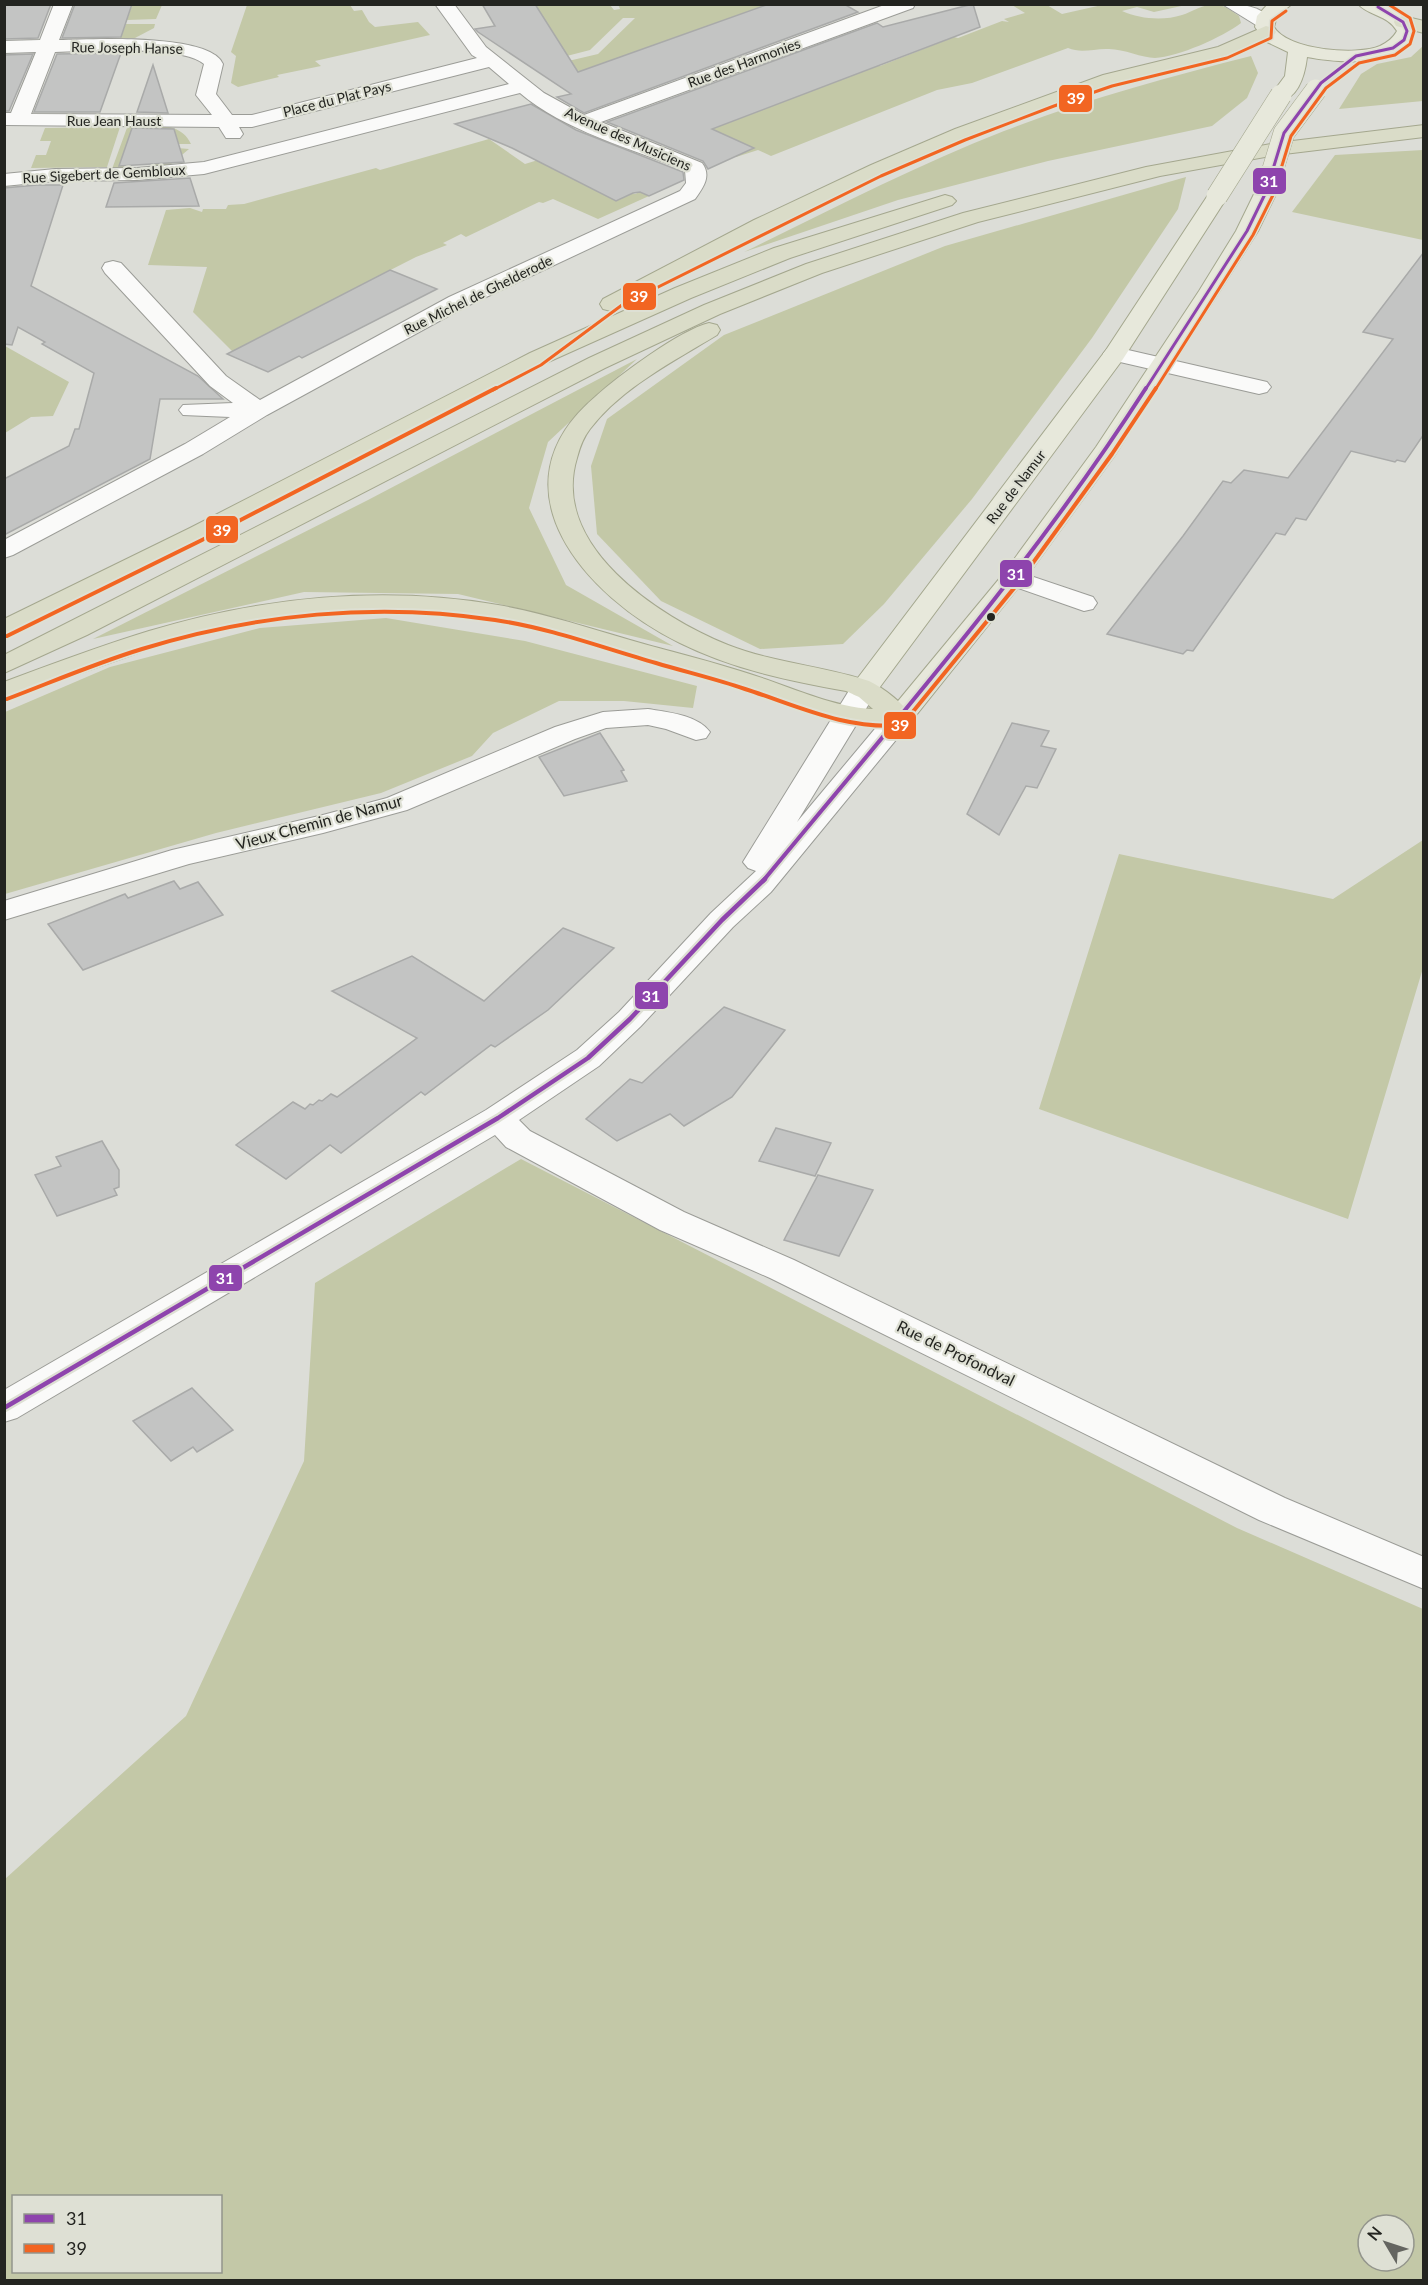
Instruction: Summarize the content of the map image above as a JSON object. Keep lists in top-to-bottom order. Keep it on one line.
{"streets":{"main road":["Rue de Namur"],"street":["Rue Joseph Hanse","Rue des Harmonies","Place du Plat Pays","Rue Jean Haust","Avenue des Musiciens","Rue Sigebert de Gembloux","Rue Michel de Ghelderode","Vieux Chemin de Namur","Rue de Profondval"]},"crossings":[["Rue Joseph Hanse","Place du Plat Pays"],["Rue Joseph Hanse","Rue Jean Haust"],["Rue des Harmonies","Avenue des Musiciens"],["Place du Plat Pays","Rue Jean Haust"],["Place du Plat Pays","Avenue des Musiciens"],["Avenue des Musiciens","Rue Michel de Ghelderode"],["Rue de Namur","Rue de Profondval"]],"lines":["transit line 39","transit line 31"],"legend":["31","39"],"north":"top left"}
